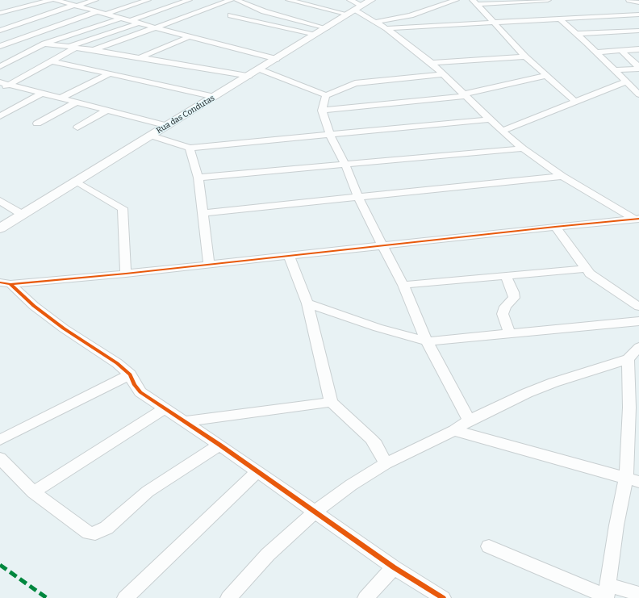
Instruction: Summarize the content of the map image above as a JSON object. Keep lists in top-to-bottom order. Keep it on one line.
{"streets":{"street":["Rua das Condutas"]}}
